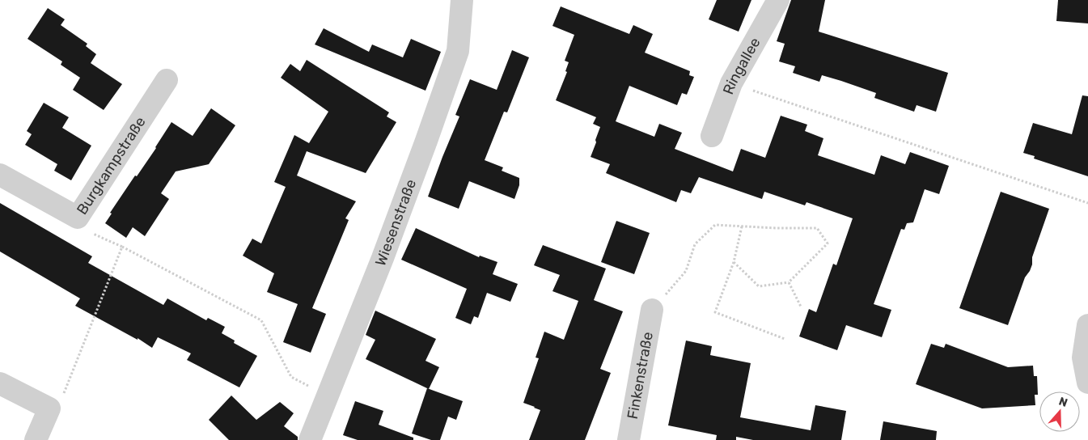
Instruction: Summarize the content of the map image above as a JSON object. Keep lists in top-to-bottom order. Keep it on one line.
{"streets":{"street":["Ringallee","Burgkampstraße","Wiesenstraße","Finkenstraße"]},"north":"top"}
